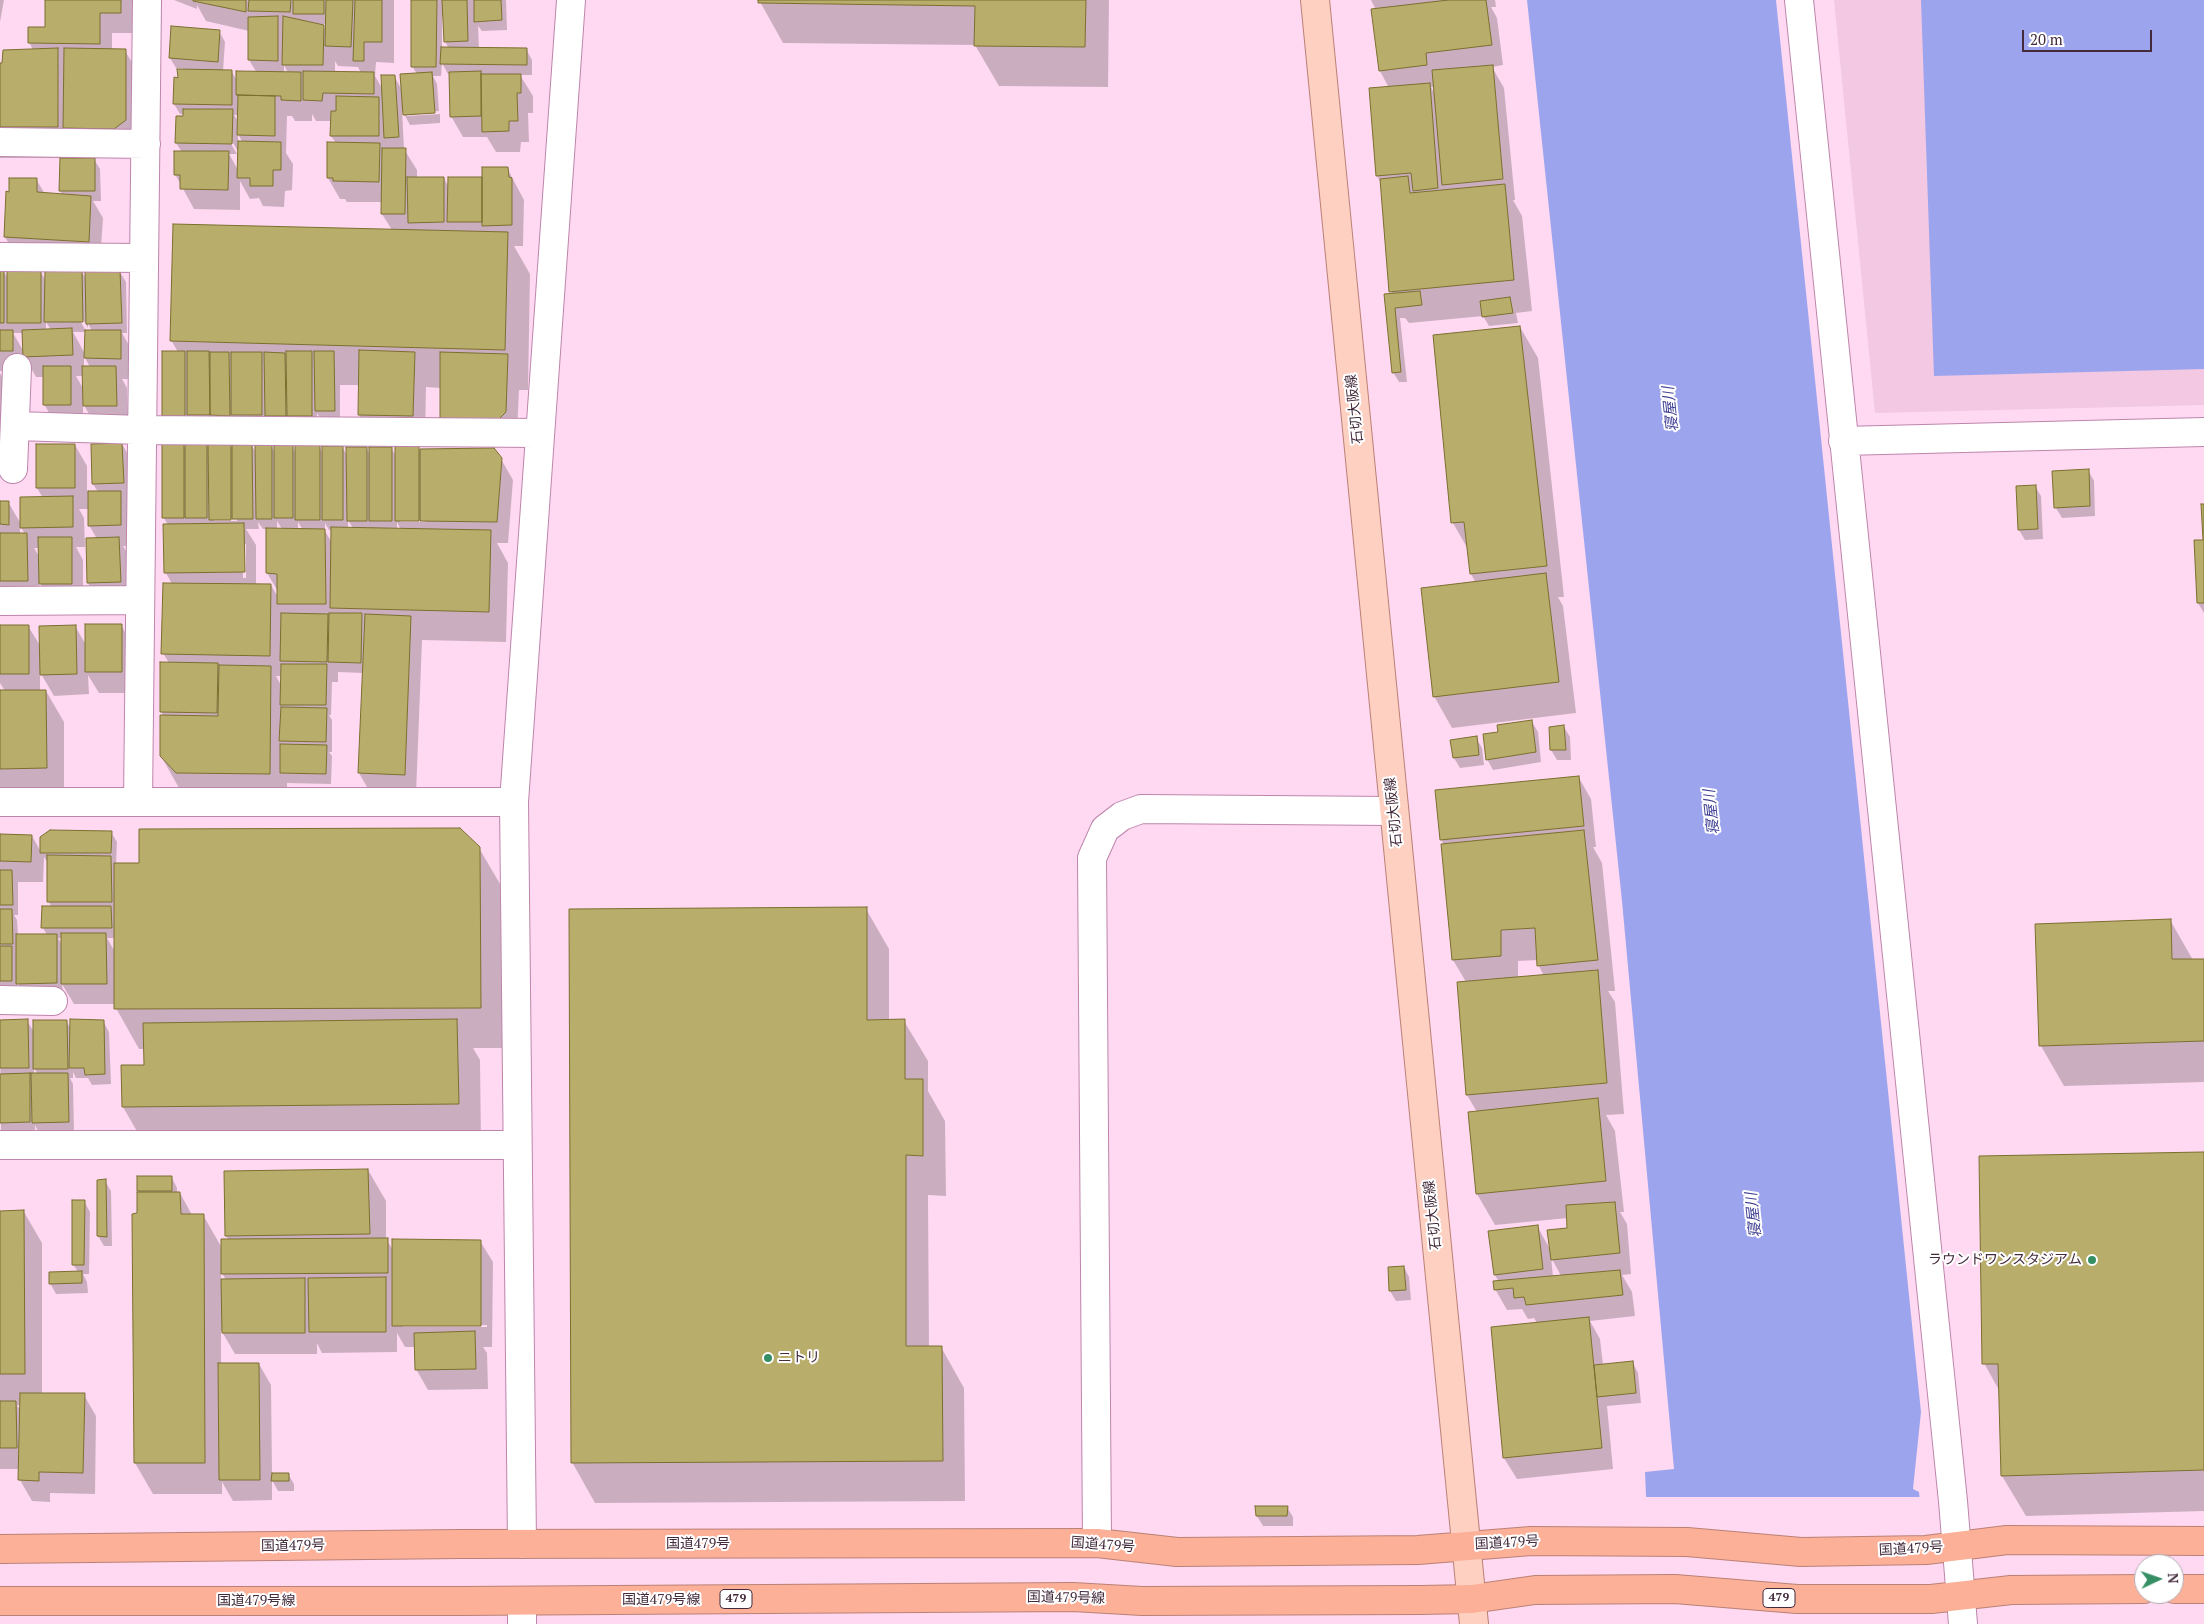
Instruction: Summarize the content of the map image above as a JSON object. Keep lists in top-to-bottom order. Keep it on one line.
{"streets":{"highway":["国道479号","国道479号線","479"],"main road":["石切大阪線"]},"crossings":[["石切大阪線","国道479号"],["石切大阪線","国道479号線"],["石切大阪線","479"],["国道479号線","479"]],"water":["寝屋川"],"places":["ラウンドワンスタジアム","ニトリ"],"scale_bar":"20 m","north":"right"}
